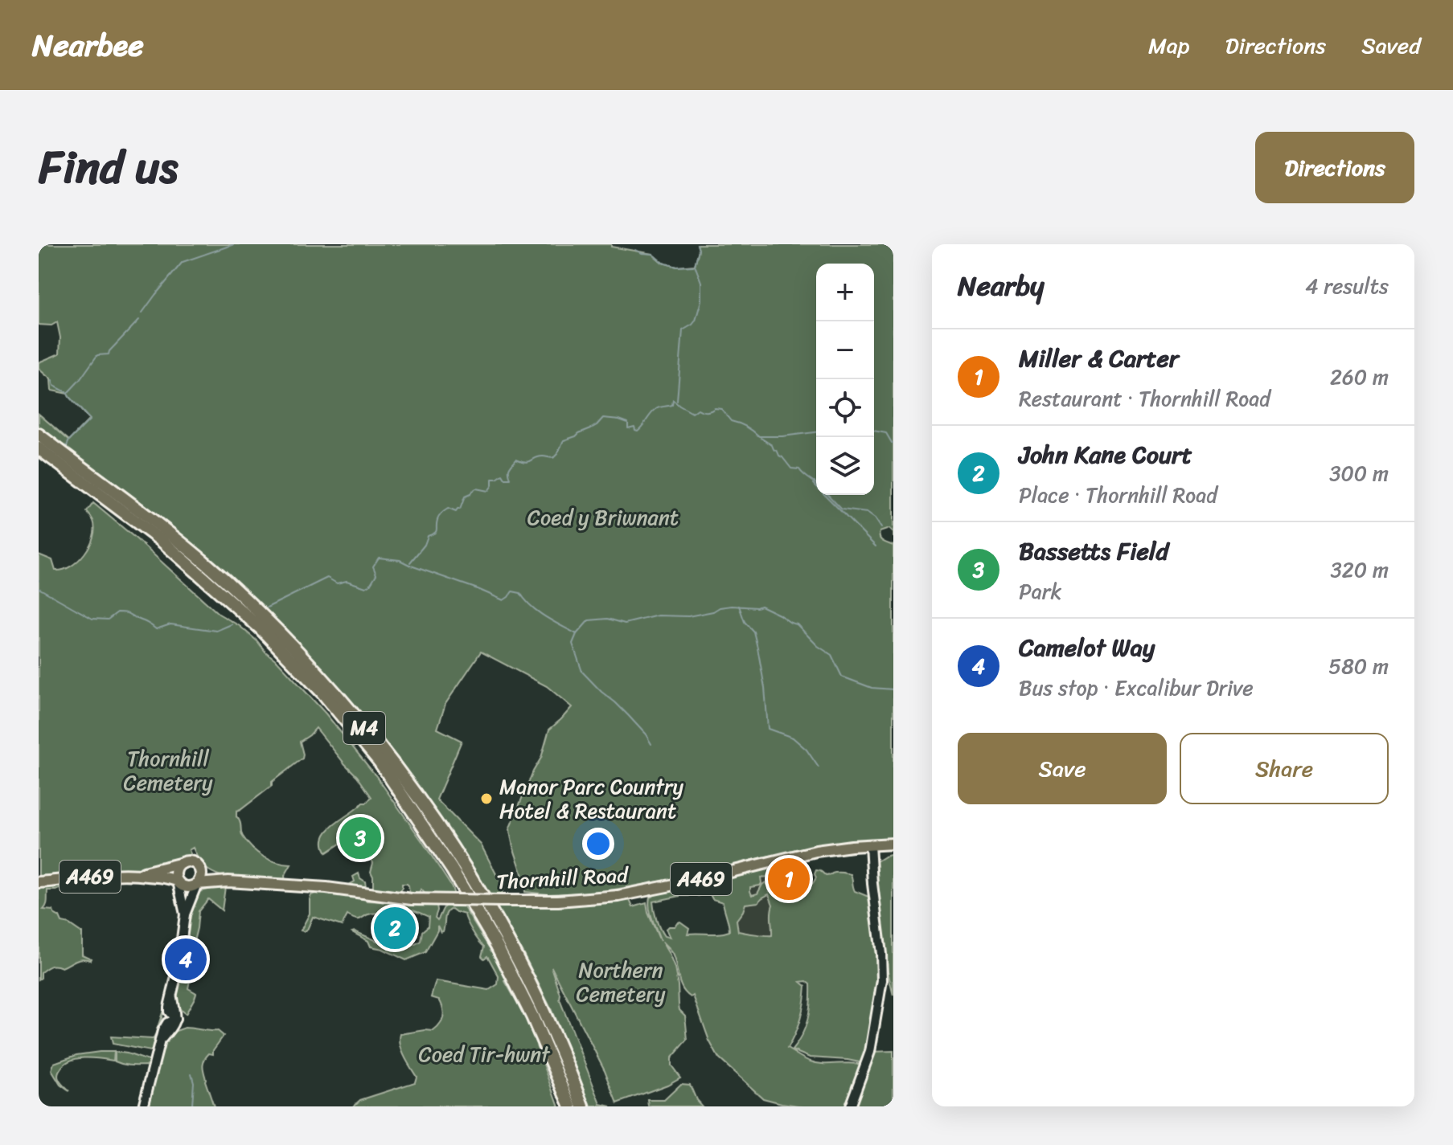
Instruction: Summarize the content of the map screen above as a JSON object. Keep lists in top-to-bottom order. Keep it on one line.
{"streets":{"highway":["M4"],"main road":["A469","Thornhill Road"]},"parks":["Coed y Briwnant","Thornhill Cemetery","Northern Cemetery","Coed Tir-hwnt"],"places":["Manor Parc Country Hotel & Restaurant"],"page":{"header":"Nearbee","nav":["Map","Directions","Saved"],"title":"Find us","buttons":["Directions",["Save","Share"]],"heading":["Nearby","4 results"],"map_buttons":["+","−"],"list":[{"mark":"1","name":"Miller & Carter","note":"Restaurant · Thornhill Road","value":"260 m"},{"mark":"2","name":"John Kane Court","note":"Place · Thornhill Road","value":"300 m"},{"mark":"3","name":"Bassetts Field","note":"Park","value":"320 m"},{"mark":"4","name":"Camelot Way","note":"Bus stop · Excalibur Drive","value":"580 m"}],"pins":["3","1","2","4"]}}
